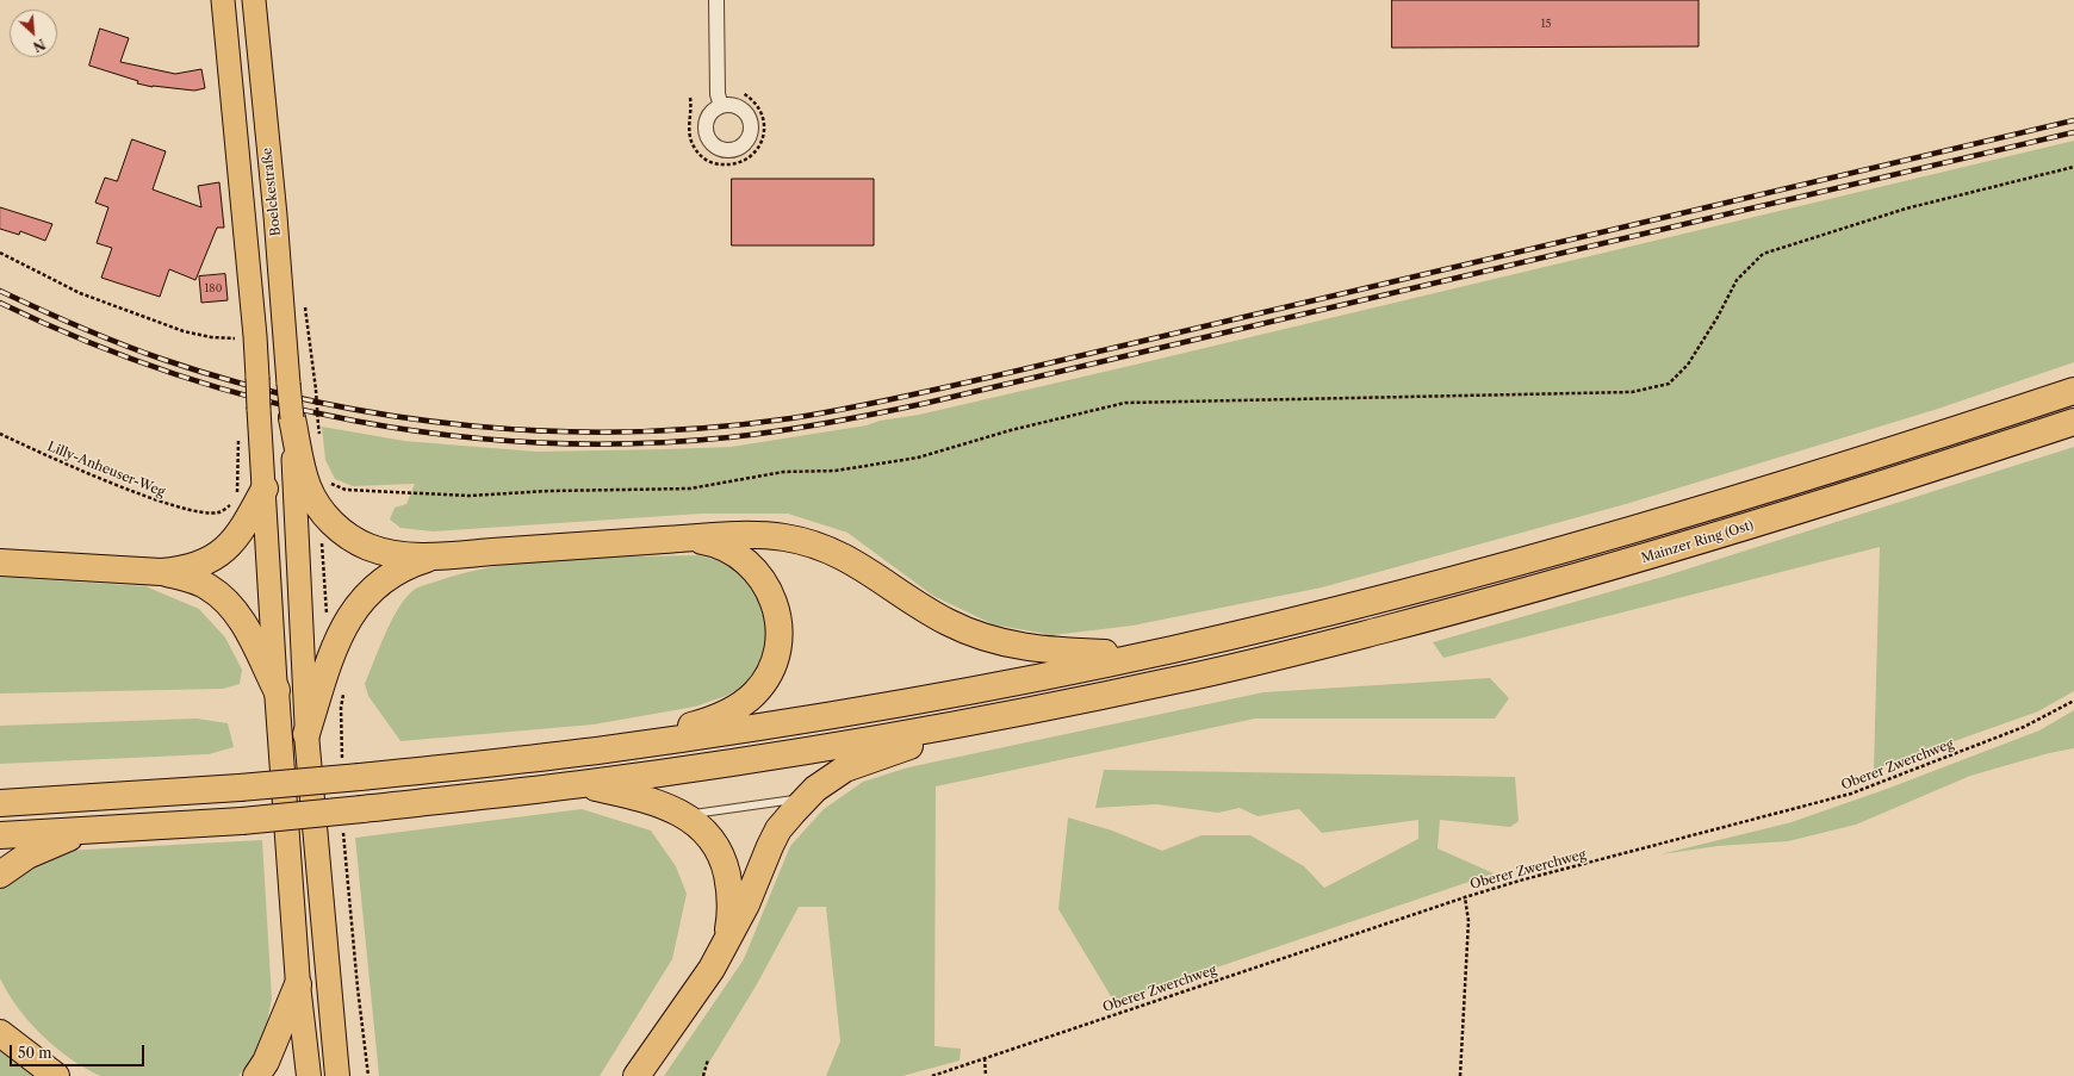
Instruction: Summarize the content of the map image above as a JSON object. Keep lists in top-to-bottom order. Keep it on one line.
{"streets":{"highway":["Mainzer Ring (Ost)"],"main road":["Boelckestraße"],"path":["Lilly-Anheuser-Weg","Oberer Zwerchweg"]},"house_numbers":["15","180"],"scale_bar":"50 m","north":"bottom right"}
